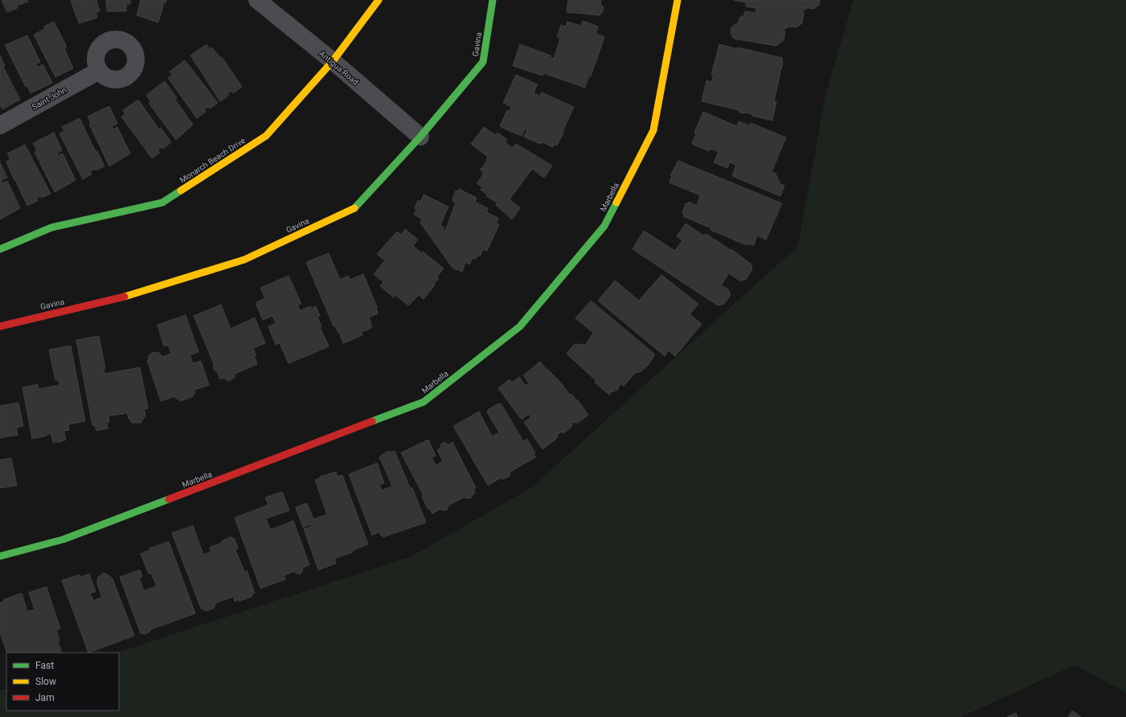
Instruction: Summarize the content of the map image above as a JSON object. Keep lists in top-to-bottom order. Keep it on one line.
{"streets":{"street":["Gavina","Antigua Road","Saint John","Monarch Beach Drive","Marbella"]},"crossings":[["Gavina","Antigua Road"],["Antigua Road","Monarch Beach Drive"]],"legend":["Fast","Slow","Jam"]}
